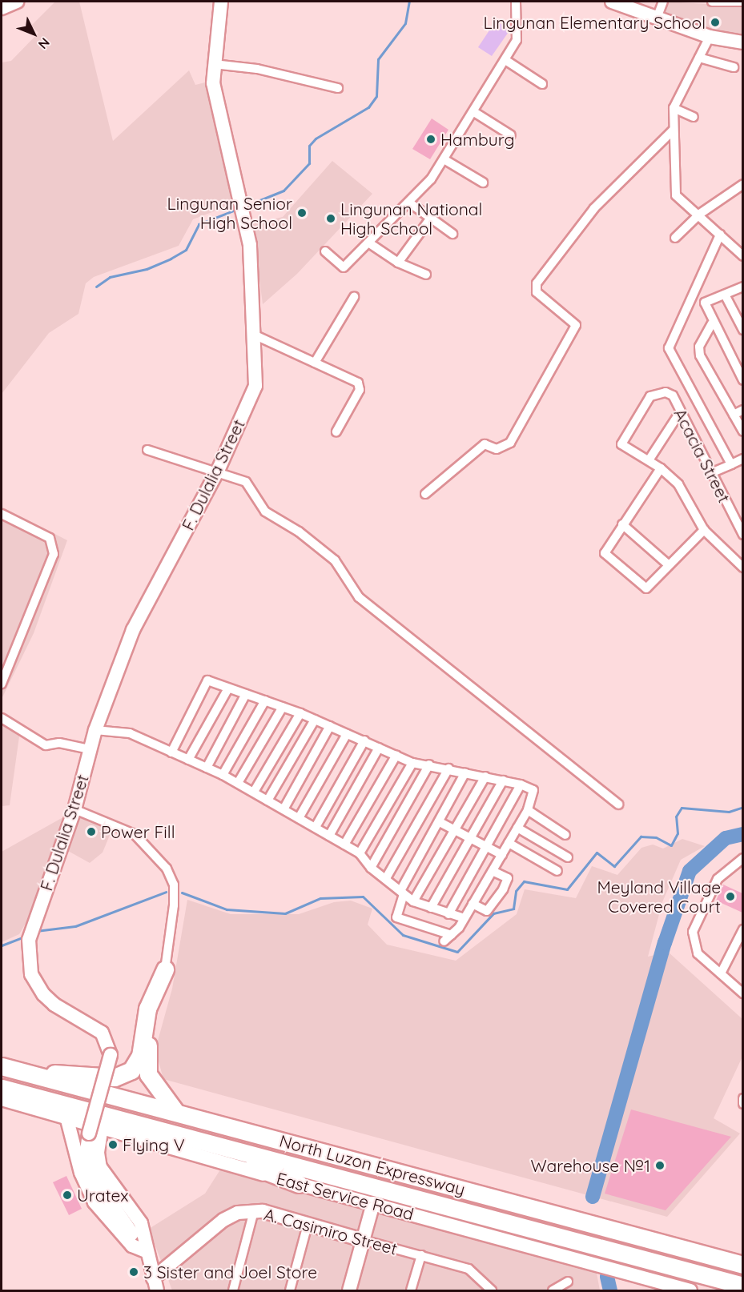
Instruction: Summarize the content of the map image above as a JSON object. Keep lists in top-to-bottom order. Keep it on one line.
{"streets":{"highway":["North Luzon Expressway"],"street":["Acacia Street","F. Dulalia Street","East Service Road","A. Casimiro Street"]},"places":["Lingunan Elementary School","Hamburg","Lingunan Senior High School","Lingunan National High School","Power Fill","Meyland Village Covered Court","Flying V","Warehouse №1","Uratex","3 Sister and Joel Store"],"north":"bottom right"}
